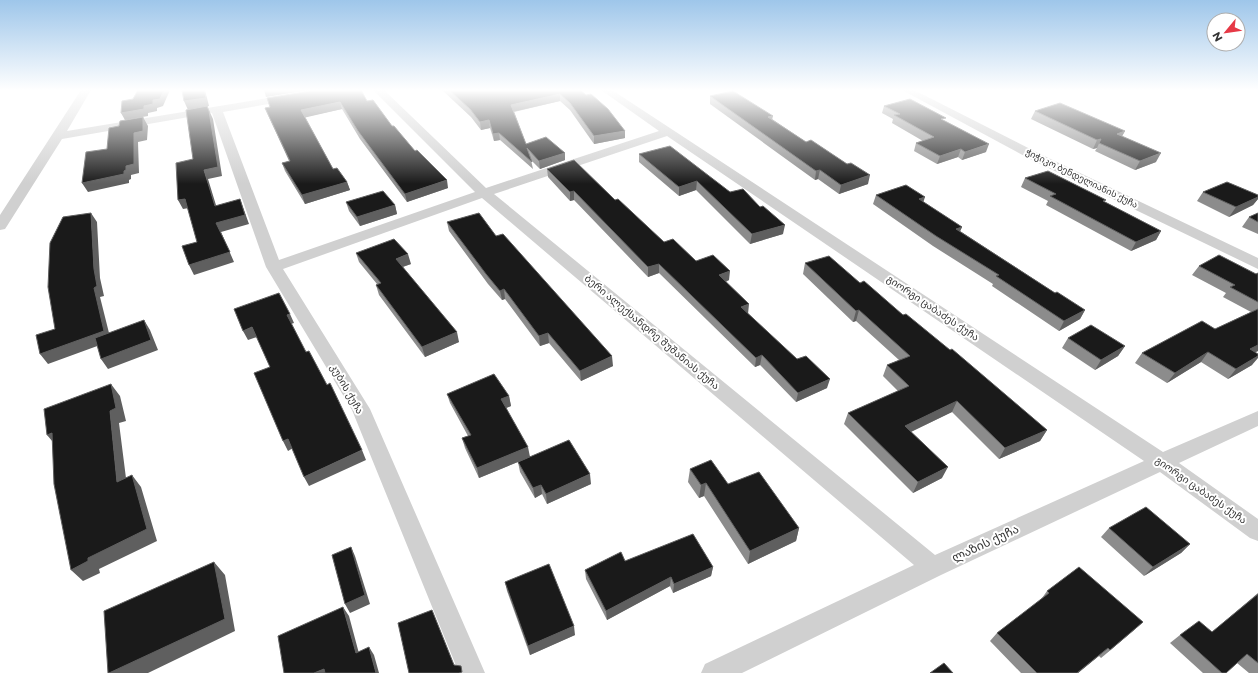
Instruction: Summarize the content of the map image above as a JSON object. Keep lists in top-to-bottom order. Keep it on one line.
{"streets":{"street":["ჭიჭიკო ბენდელიანის ქუჩა","გიორგი ცაბაძეს ქუჩა","ბერი ალექსანდრე შუშანიას ქუჩა","კუბის ქუჩა","ლაზის ქუჩა"]},"crossings":[["გიორგი ცაბაძეს ქუჩა","ლაზის ქუჩა"],["ბერი ალექსანდრე შუშანიას ქუჩა","ლაზის ქუჩა"]],"north":"bottom left"}
